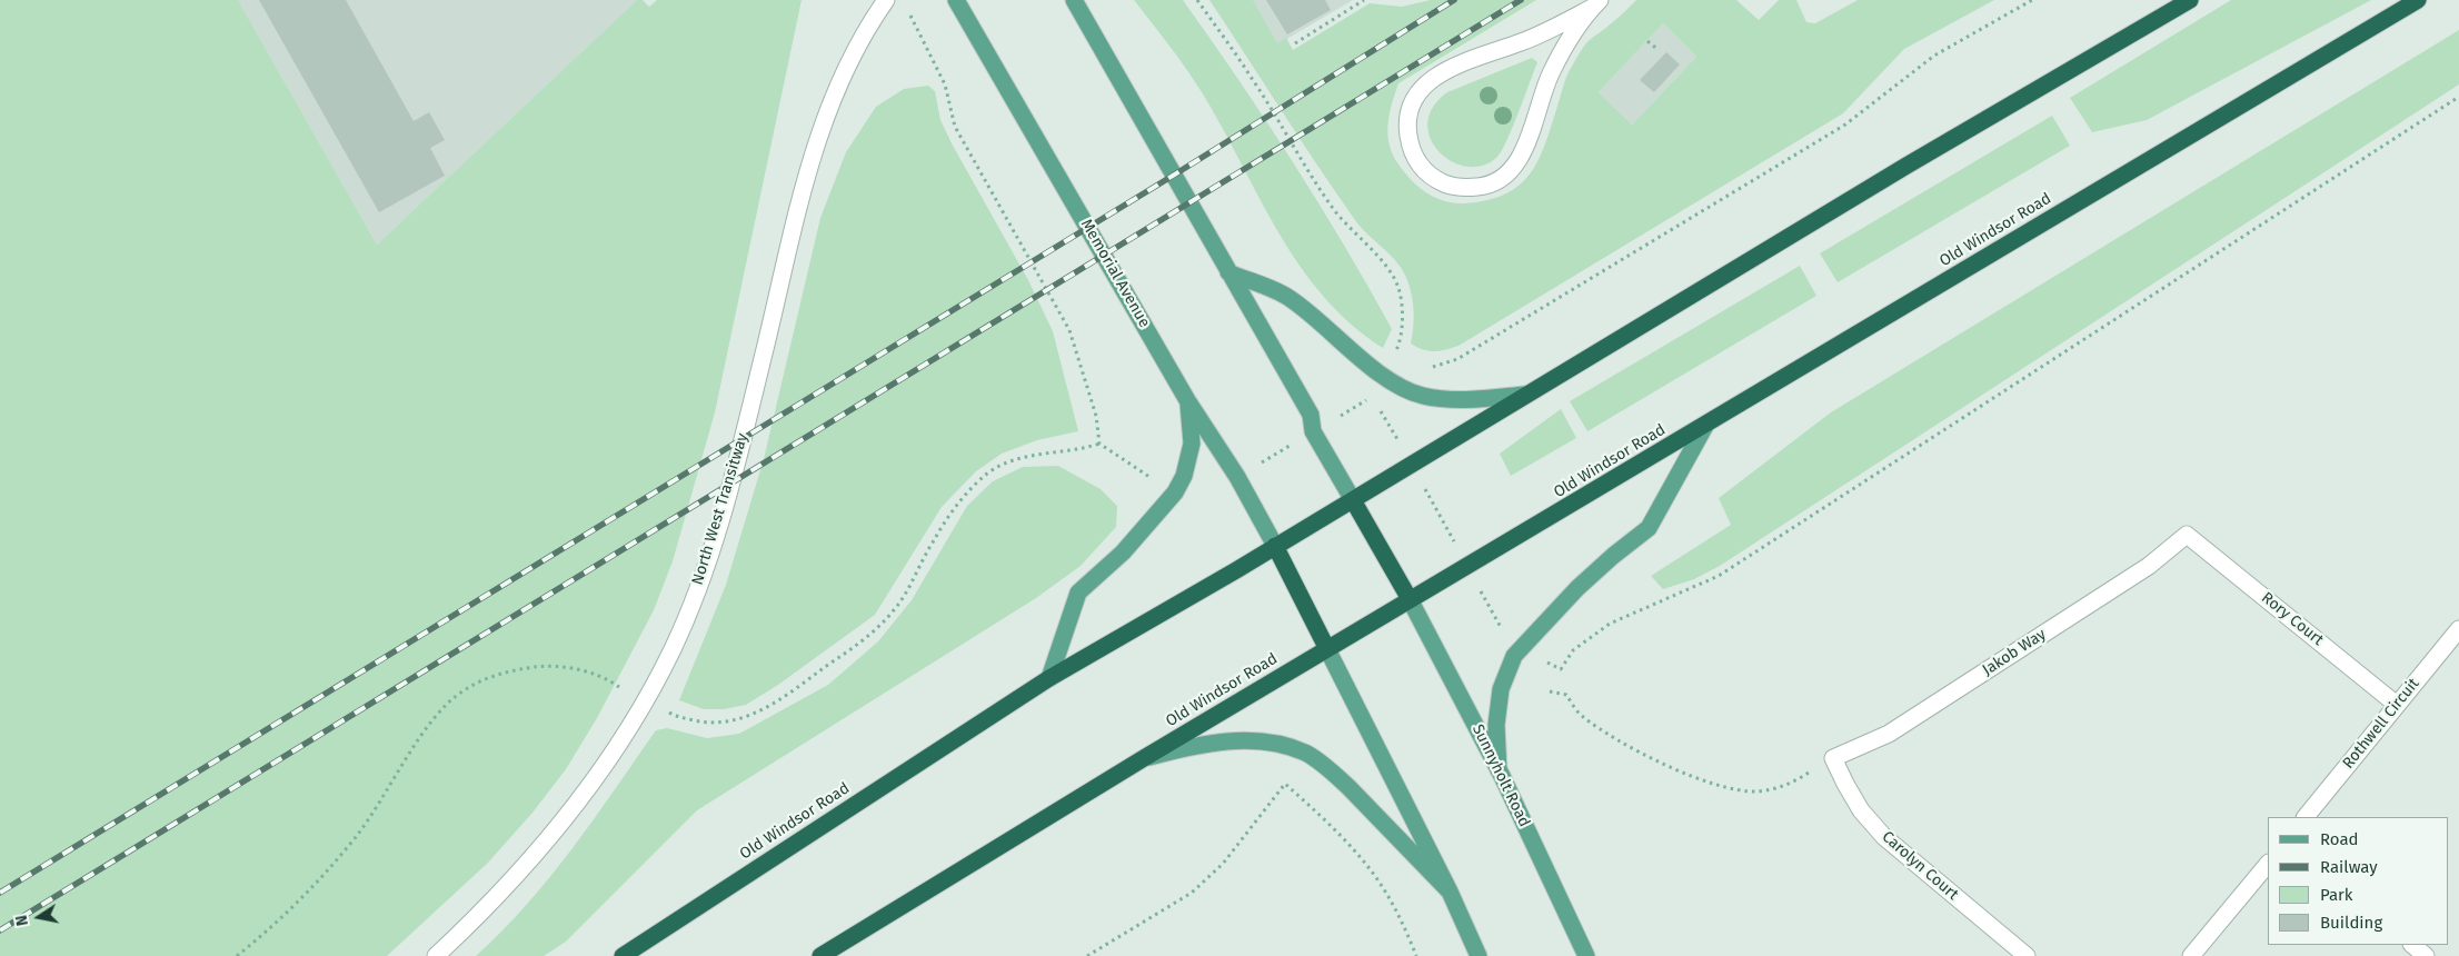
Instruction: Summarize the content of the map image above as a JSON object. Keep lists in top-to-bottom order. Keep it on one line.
{"streets":{"highway":["Old Windsor Road"],"main road":["Memorial Avenue","Sunnyholt Road"],"street":["North West Transitway","Rory Court","Jakob Way","Rothwell Circuit","Carolyn Court"]},"crossings":[["Old Windsor Road","Memorial Avenue"],["Old Windsor Road","Sunnyholt Road"],["Rory Court","Jakob Way"],["Rory Court","Rothwell Circuit"],["Jakob Way","Carolyn Court"]],"legend":["Road","Railway","Park","Building"],"north":"left"}
